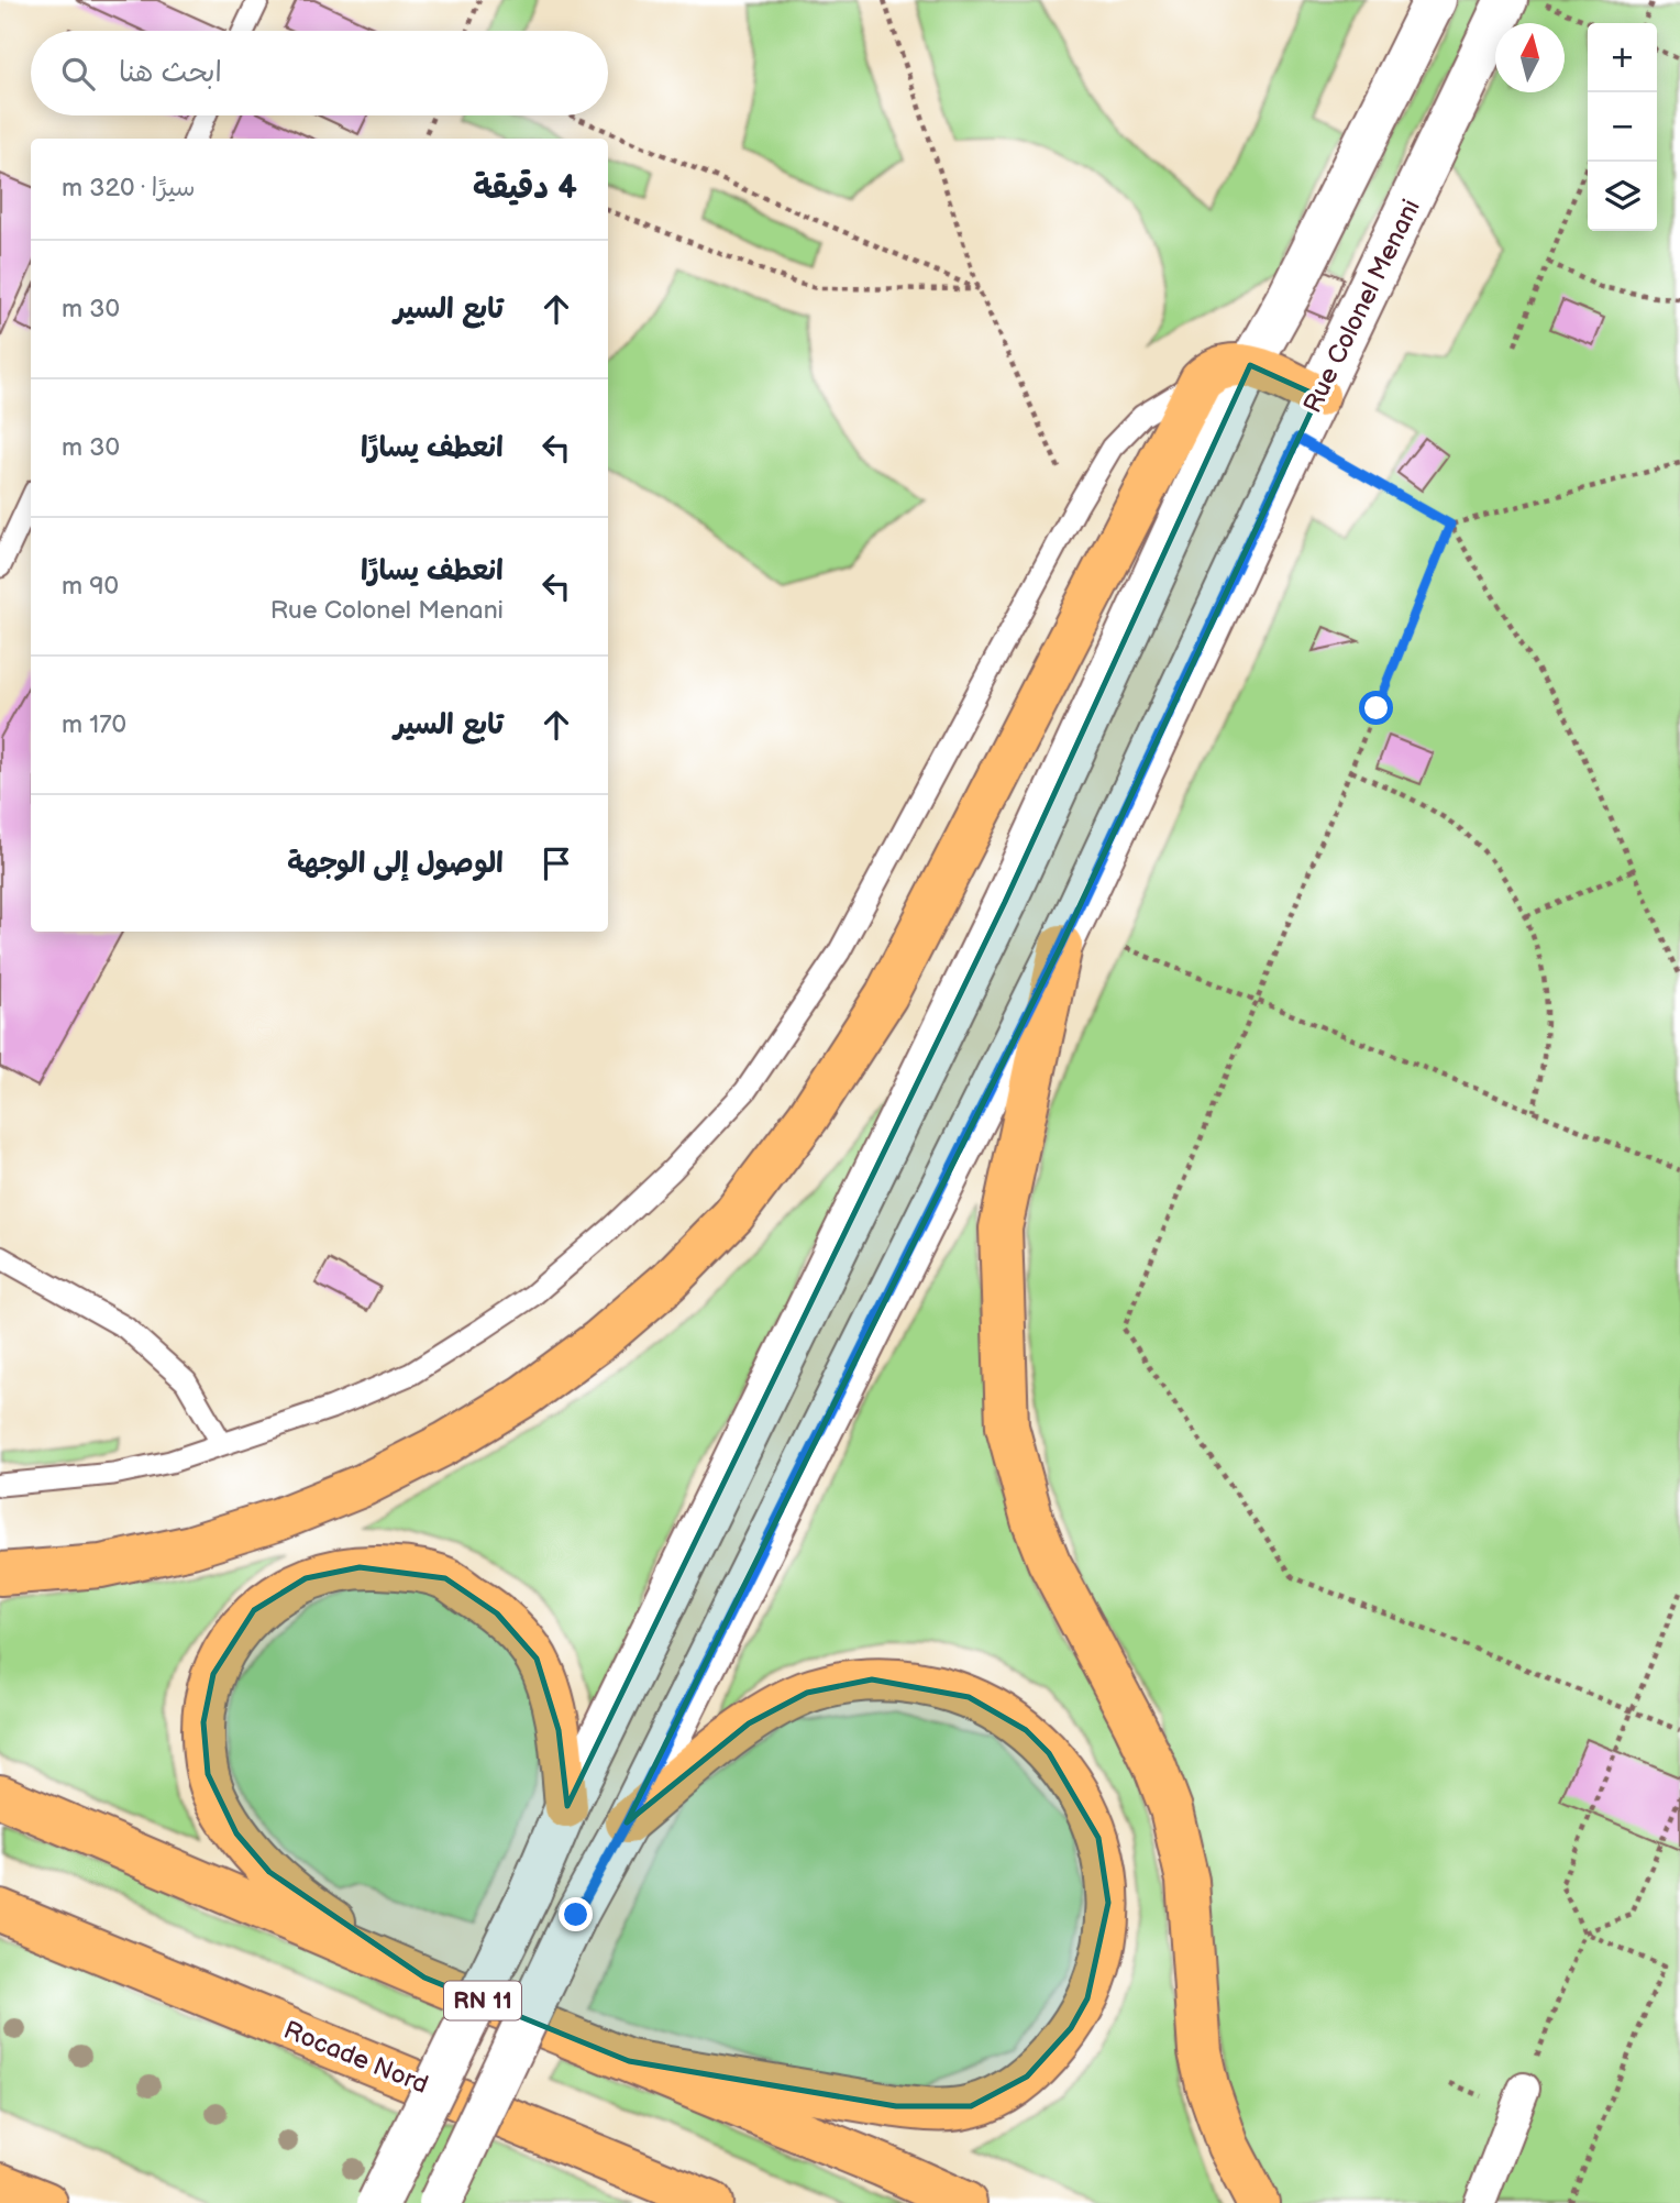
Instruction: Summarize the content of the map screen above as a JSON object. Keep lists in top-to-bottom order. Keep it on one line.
{"streets":{"highway":["RN 11","Rocade Nord"],"street":["Rue Colonel Menani"]},"north":"top","page":{"map_buttons":["+","−"],"search":"ابحث هنا","heading":["4 دقيقة","سيرًا · 320 m"],"list":[["تابع السير","30 m"],["انعطف يسارًا","30 m"],["انعطف يسارًا","Rue Colonel Menani","90 m"],["تابع السير","170 m"],"الوصول إلى الوجهة"]}}
